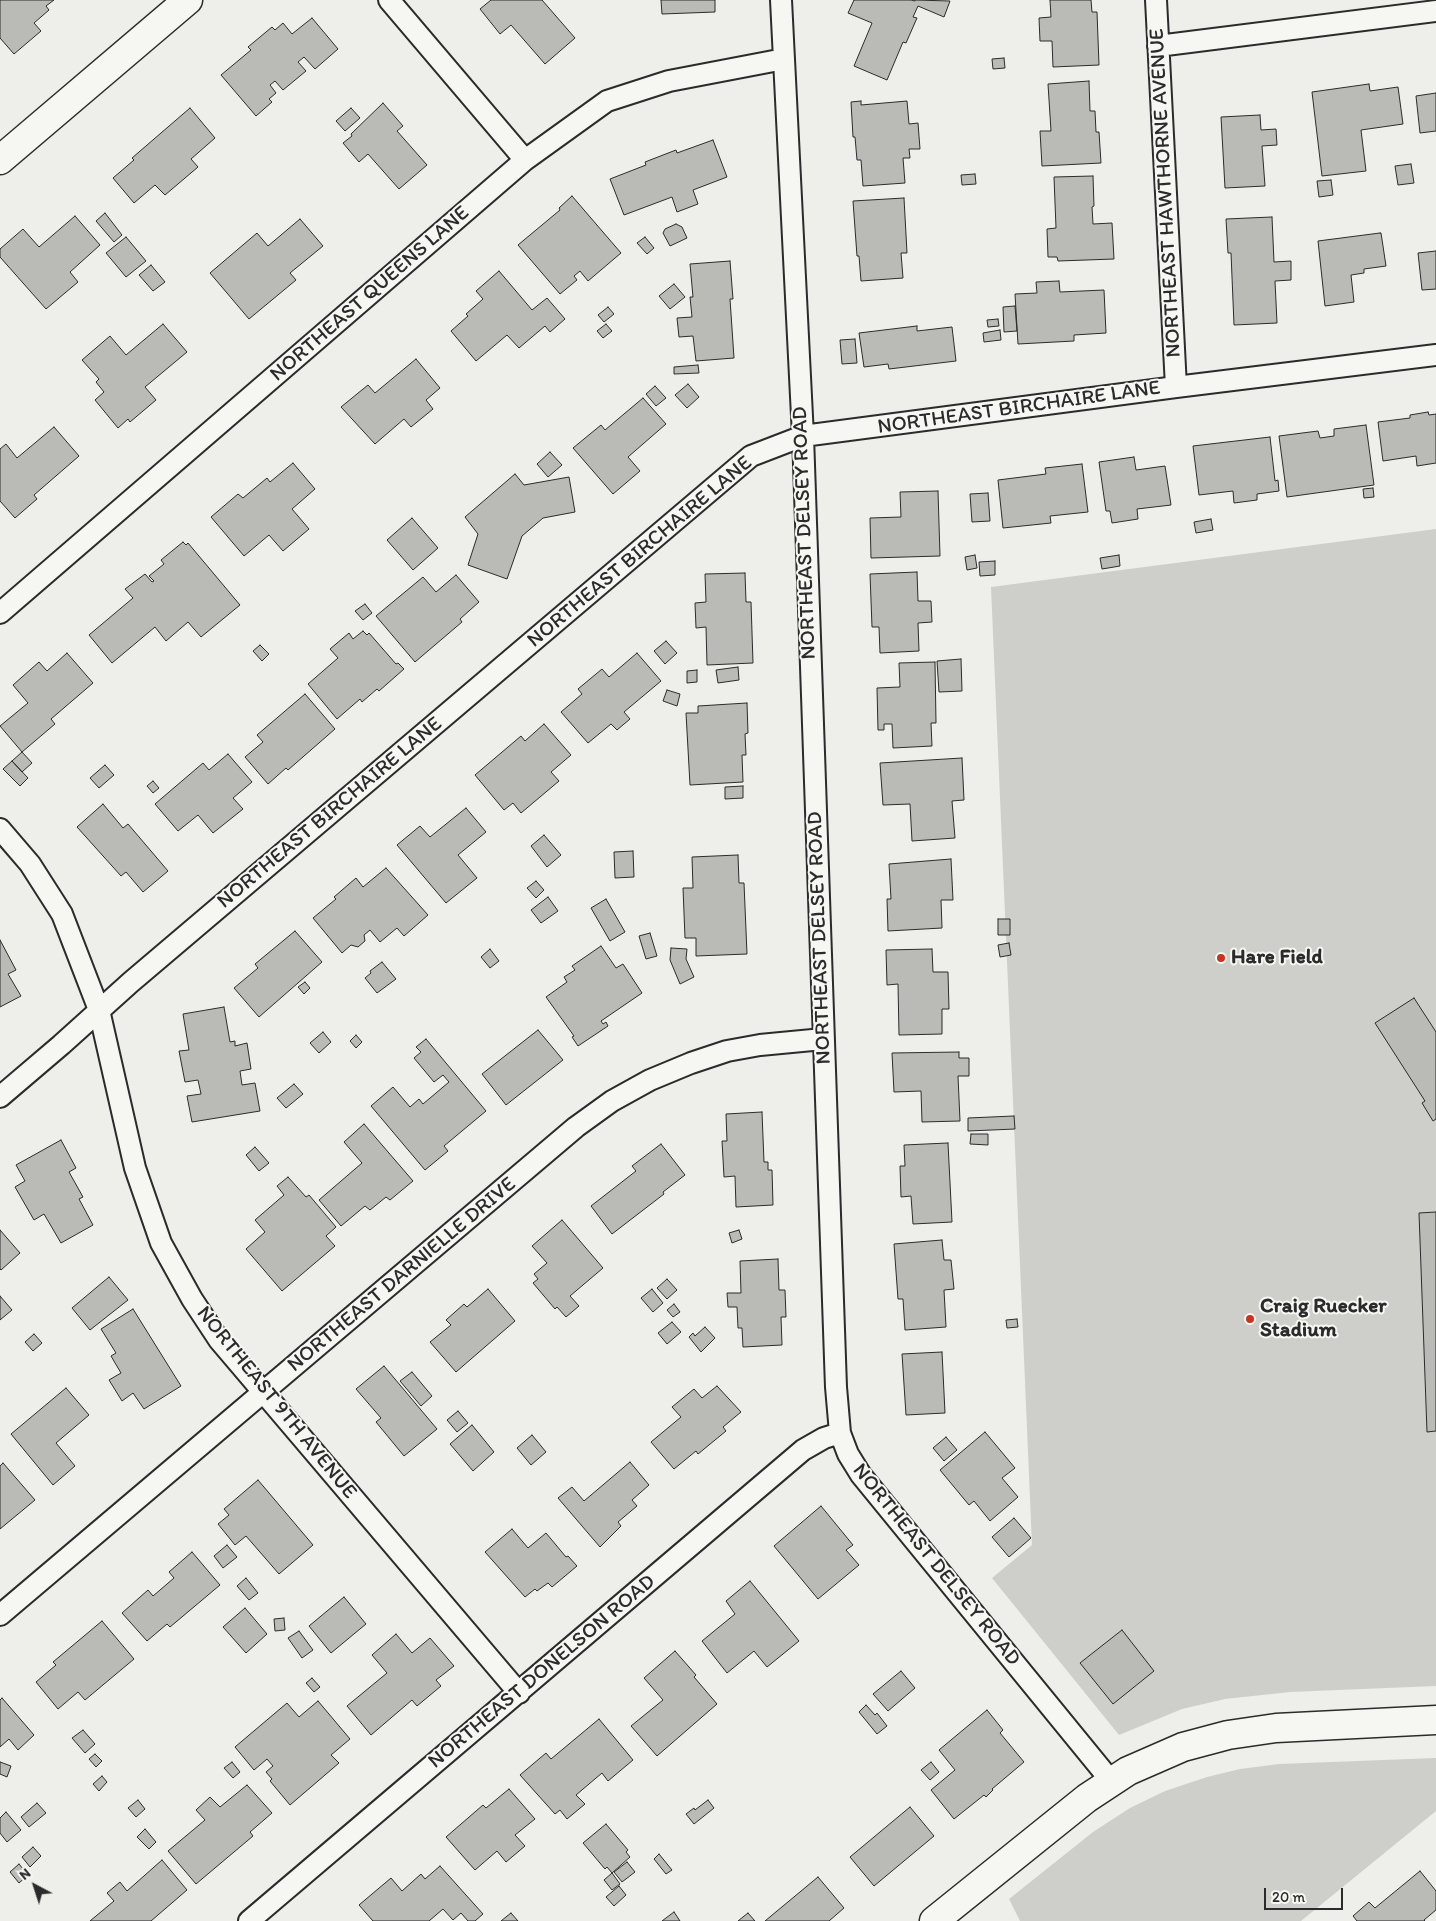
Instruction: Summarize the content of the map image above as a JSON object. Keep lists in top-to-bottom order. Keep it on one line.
{"streets":{"street":["NORTHEAST HAWTHORNE AVENUE","NORTHEAST QUEENS LANE","NORTHEAST BIRCHAIRE LANE","NORTHEAST DELSEY ROAD","NORTHEAST DARNIELLE DRIVE","NORTHEAST 9TH AVENUE","NORTHEAST DONELSON ROAD"]},"crossings":[["NORTHEAST HAWTHORNE AVENUE","NORTHEAST BIRCHAIRE LANE"],["NORTHEAST QUEENS LANE","NORTHEAST DELSEY ROAD"],["NORTHEAST BIRCHAIRE LANE","NORTHEAST DELSEY ROAD"],["NORTHEAST BIRCHAIRE LANE","NORTHEAST 9TH AVENUE"],["NORTHEAST DELSEY ROAD","NORTHEAST DARNIELLE DRIVE"],["NORTHEAST DELSEY ROAD","NORTHEAST DONELSON ROAD"],["NORTHEAST DARNIELLE DRIVE","NORTHEAST 9TH AVENUE"],["NORTHEAST 9TH AVENUE","NORTHEAST DONELSON ROAD"]],"places":["Hare Field","Craig Ruecker Stadium"],"scale_bar":"20 m","north":"top left"}
